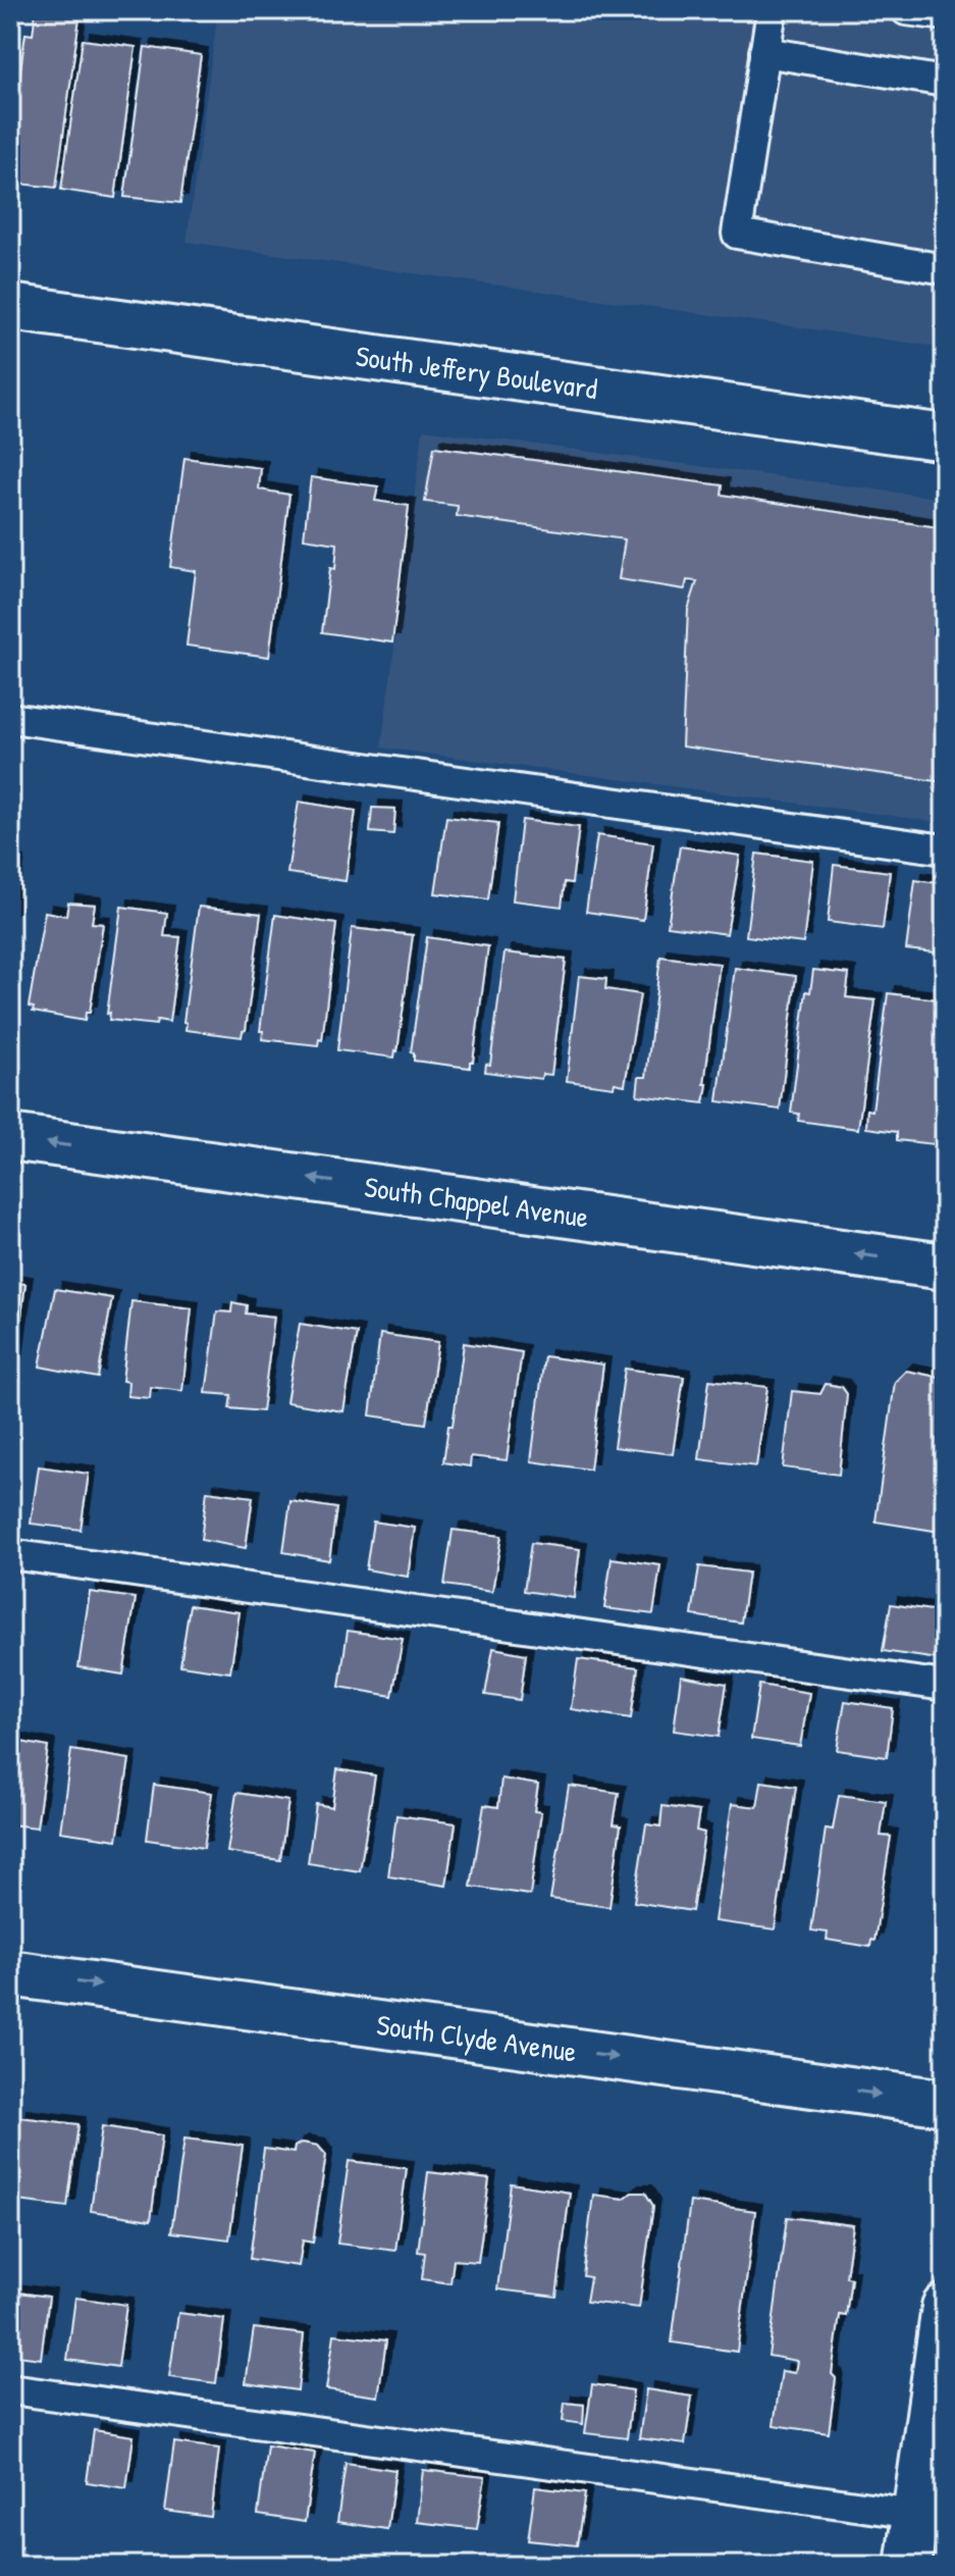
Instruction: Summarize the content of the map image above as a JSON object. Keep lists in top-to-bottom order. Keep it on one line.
{"streets":{"street":["South Jeffery Boulevard","South Chappel Avenue","South Clyde Avenue"]},"one_way":["South Chappel Avenue","South Clyde Avenue"]}
